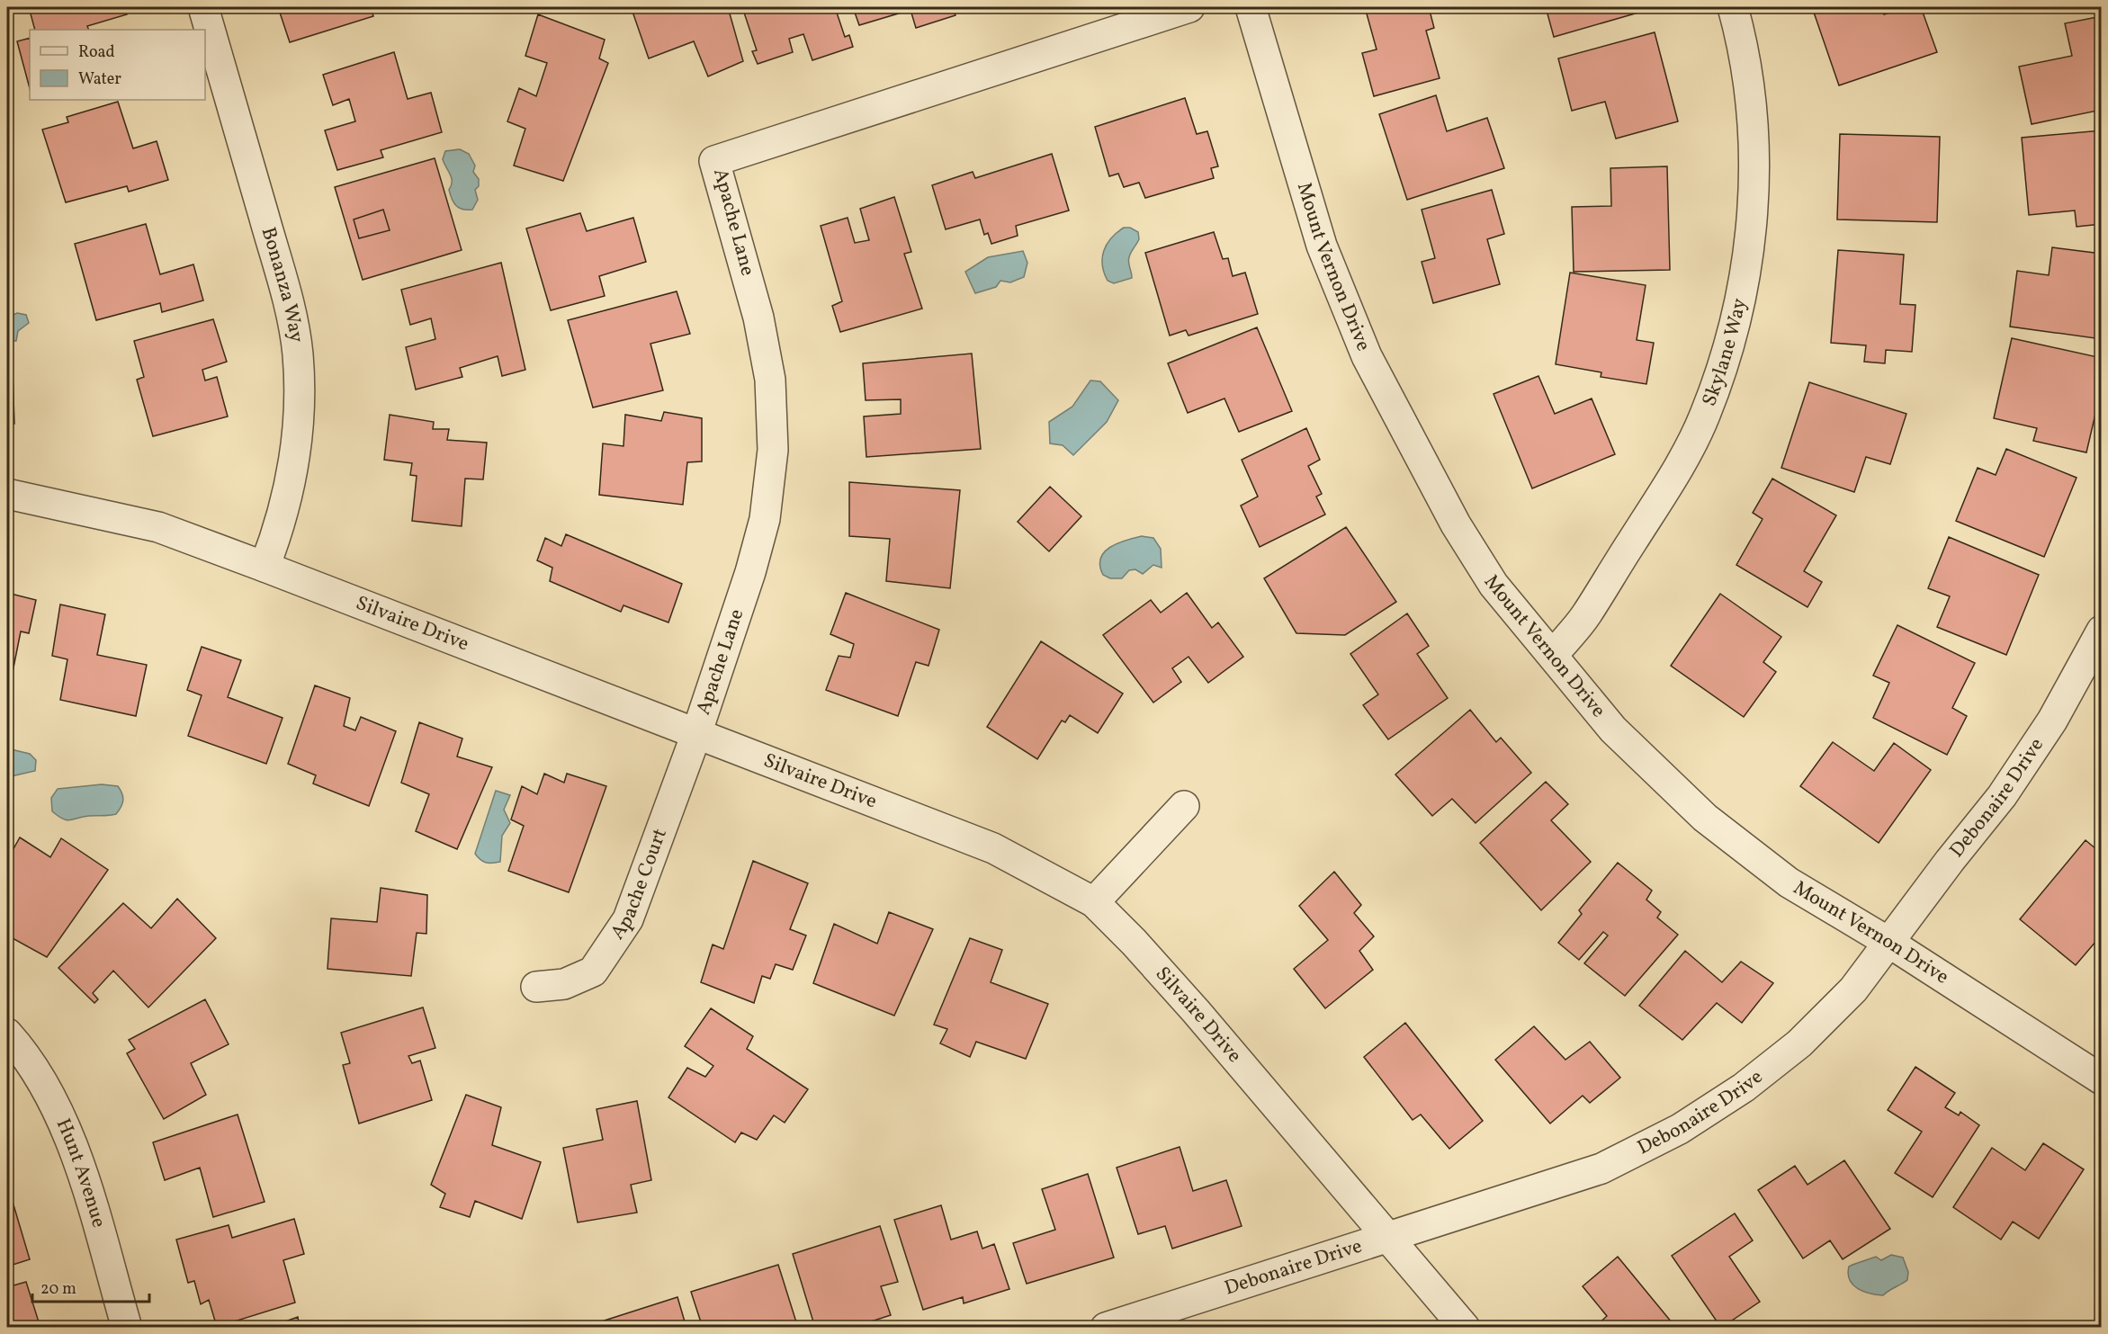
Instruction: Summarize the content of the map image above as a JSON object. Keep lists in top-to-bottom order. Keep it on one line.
{"streets":{"street":["Apache Lane","Mount Vernon Drive","Bonanza Way","Skylane Way","Silvaire Drive","Debonaire Drive","Apache Court","Hunt Avenue"]},"crossings":[["Apache Lane","Silvaire Drive"],["Apache Lane","Apache Court"],["Mount Vernon Drive","Skylane Way"],["Mount Vernon Drive","Debonaire Drive"],["Bonanza Way","Silvaire Drive"],["Silvaire Drive","Debonaire Drive"],["Silvaire Drive","Apache Court"]],"legend":["Road","Water"],"scale_bar":"20 m"}
